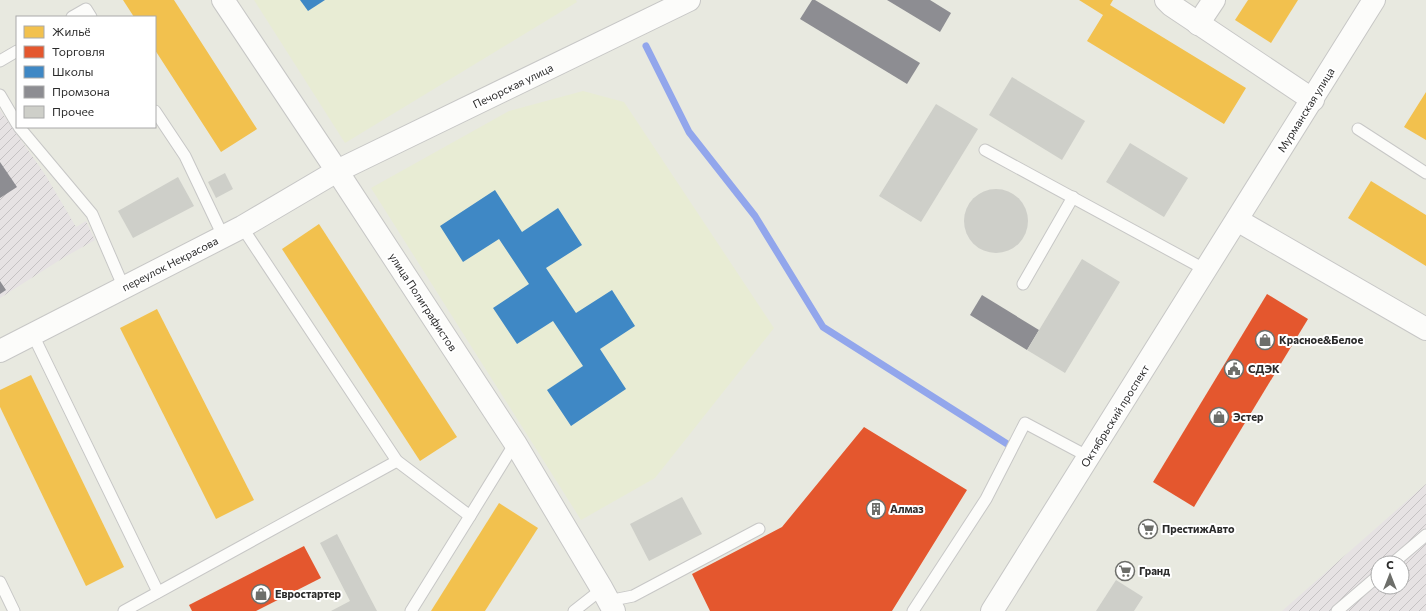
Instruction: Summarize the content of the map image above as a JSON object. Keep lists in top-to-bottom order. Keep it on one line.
{"streets":{"street":["Печорская улица","Мурманская улица","переулок Некрасова","улица Полиграфистов","Октябрьский проспект"]},"crossings":[["Печорская улица","переулок Некрасова"],["Печорская улица","улица Полиграфистов"],["Мурманская улица","Октябрьский проспект"],["переулок Некрасова","улица Полиграфистов"]],"places":{"shop":["Красное&Белое","Эстер","Евростартер"],"public building":["СДЭК"],"building":["Алмаз"],"supermarket":["ПрестижАвто","Гранд"]},"legend":["Жильё","Торговля","Школы","Промзона","Прочее"],"north":"top"}
